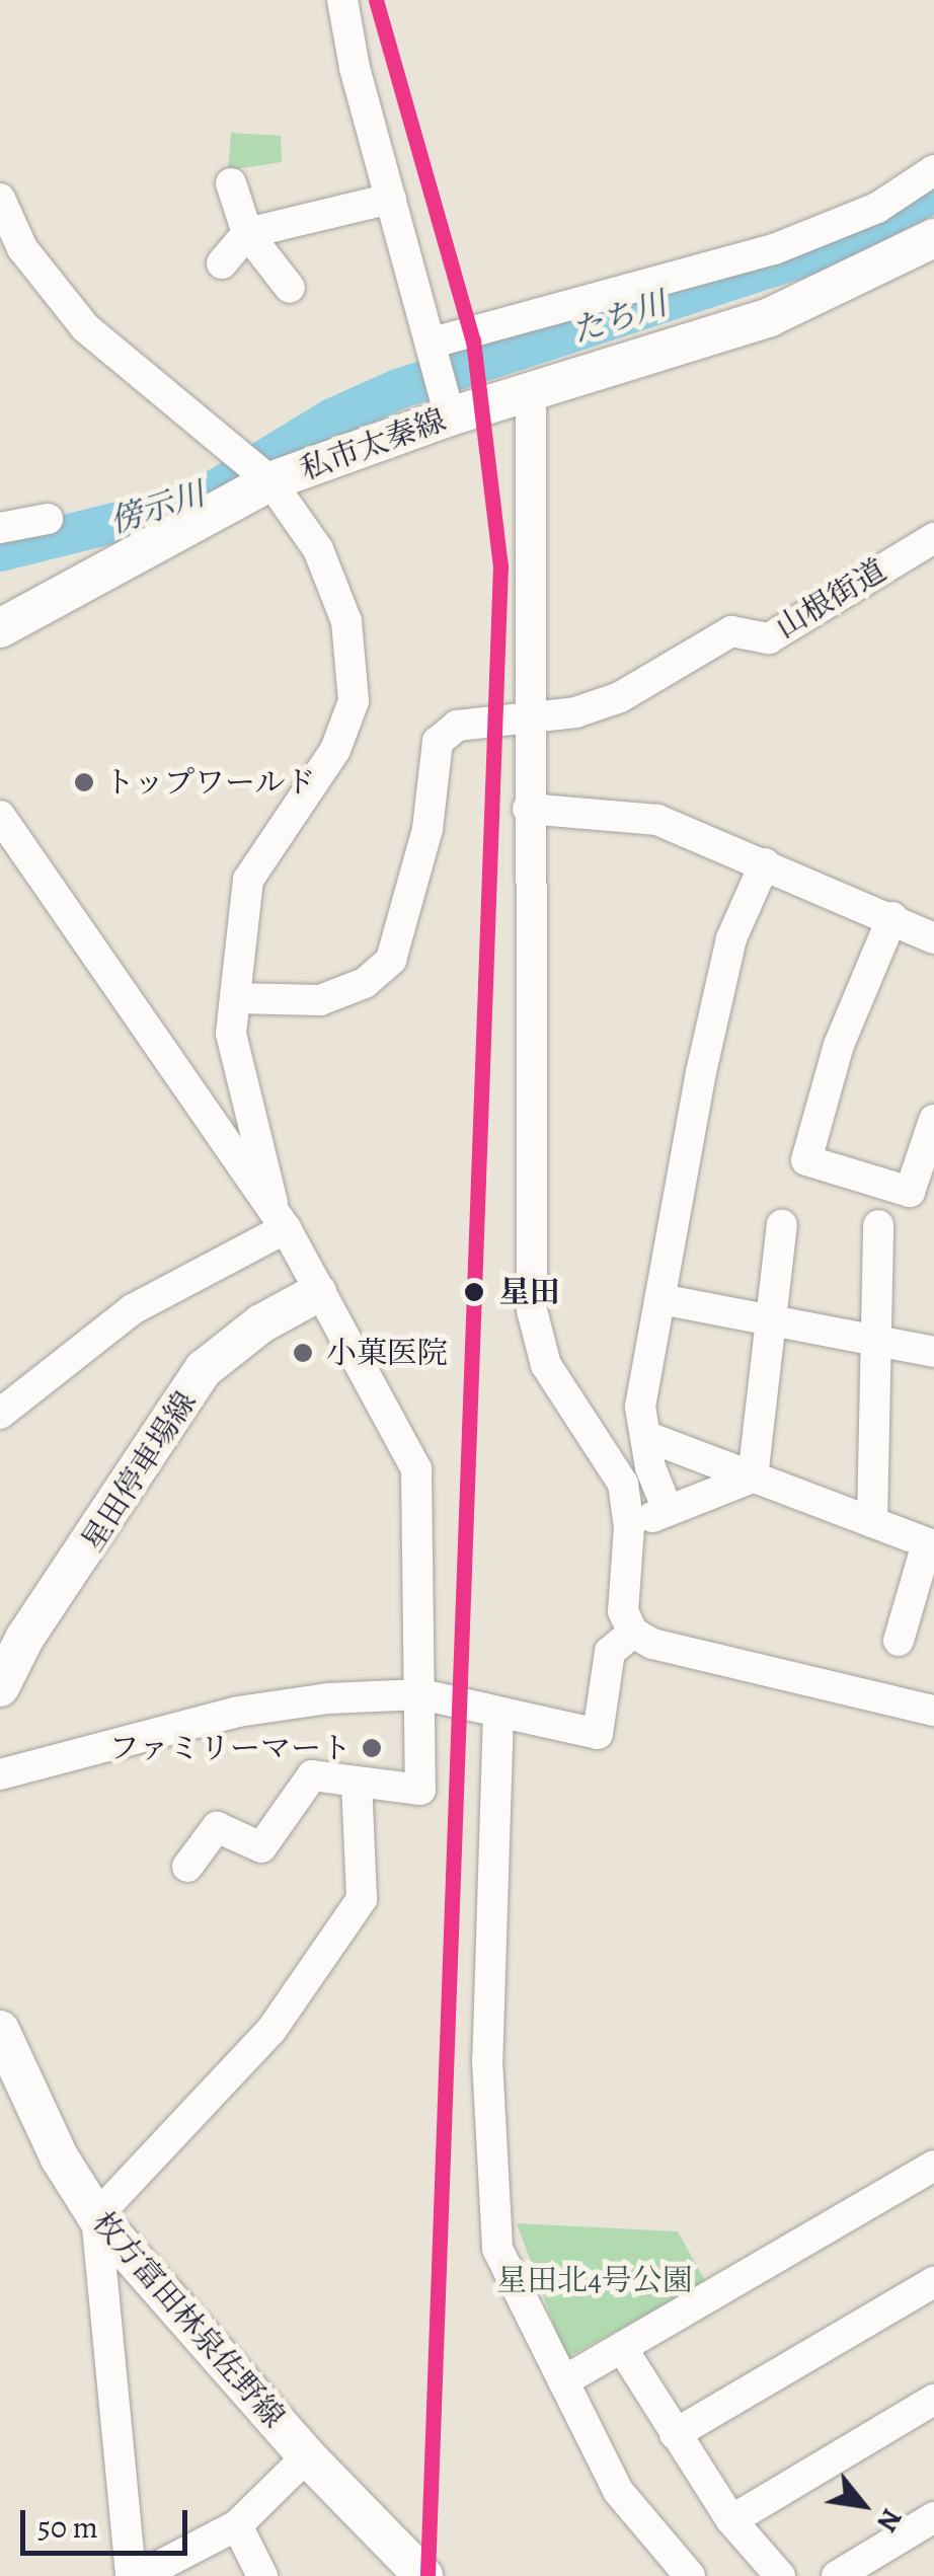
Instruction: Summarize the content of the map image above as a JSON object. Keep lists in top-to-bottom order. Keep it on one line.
{"streets":{"main road":["私市太秦線","星田停車場線","枚方富田林泉佐野線"],"street":["山根街道"]},"water":["たち川","傍示川"],"parks":["星田北4号公園"],"places":["トップワールド","星田","小菓医院","ファミリーマート"],"scale_bar":"50 m","north":"bottom right"}
